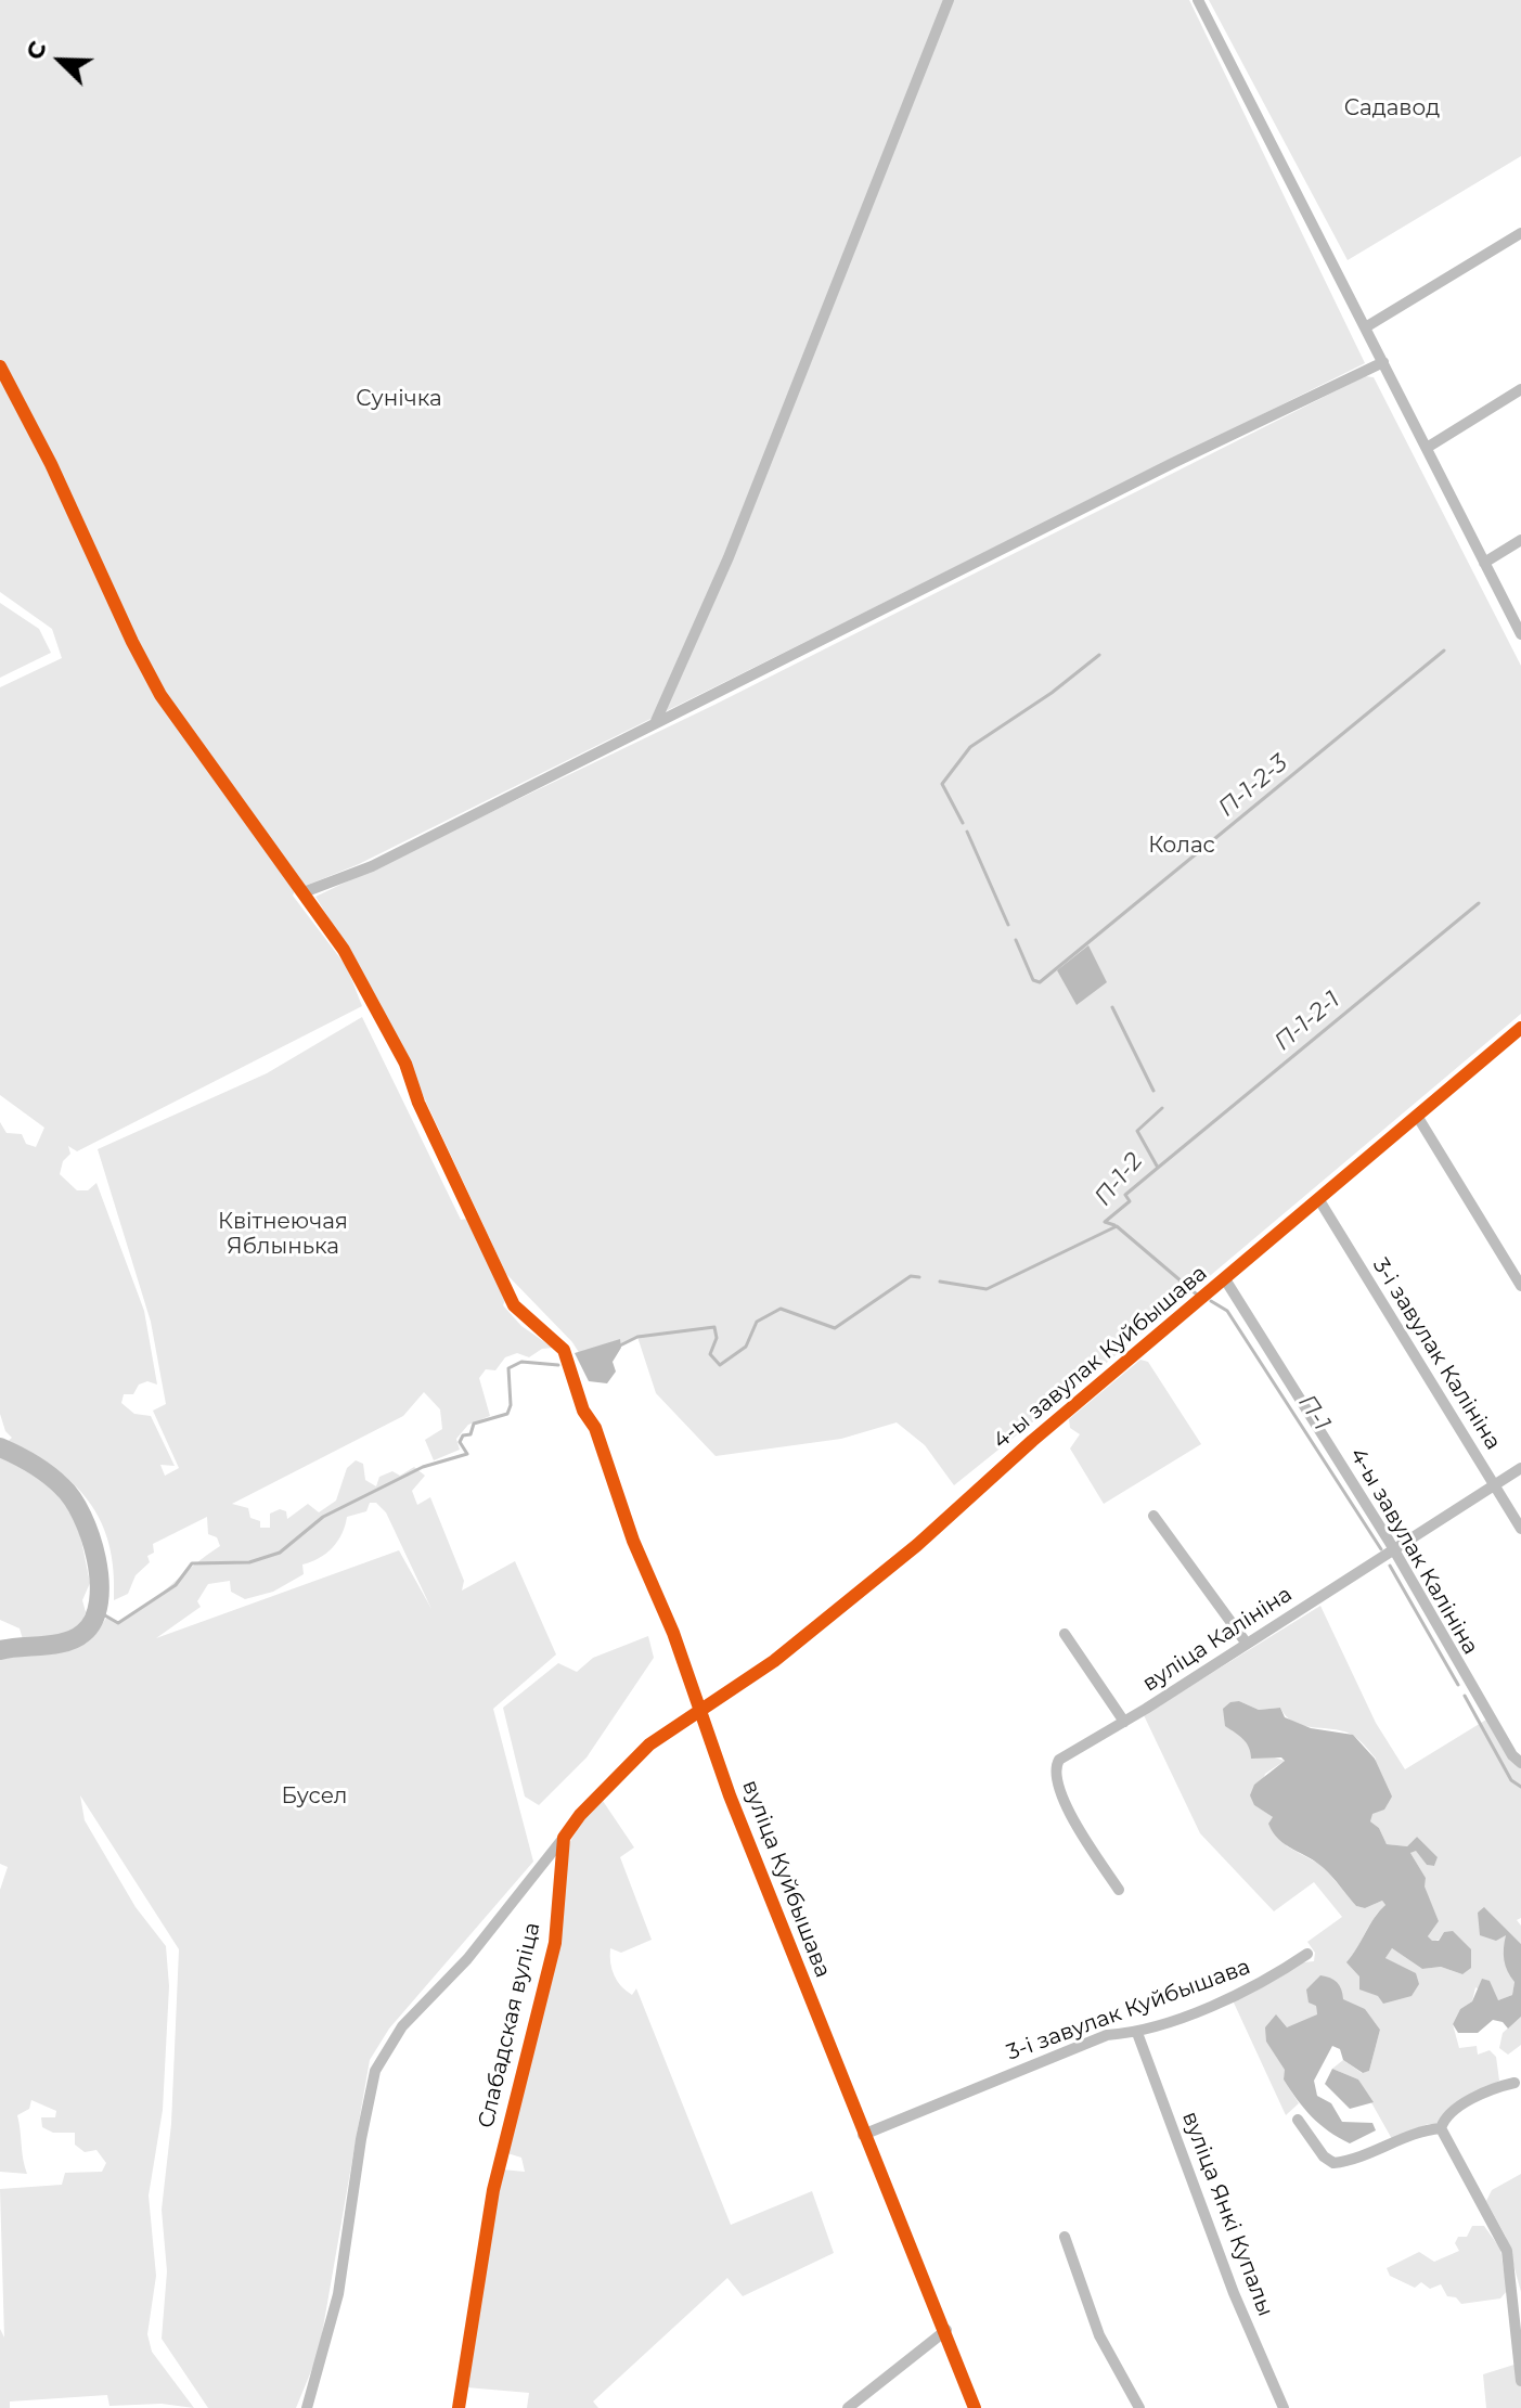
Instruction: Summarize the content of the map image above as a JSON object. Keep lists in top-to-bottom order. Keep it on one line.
{"streets":{"street":["3-і завулак Калініна","4-ы завулак Куйбышава","4-ы завулак Калініна","вуліца Калініна","вуліца Куйбышава","3-і завулак Куйбышава","Слабадская вуліца","вуліца Янкі Купалы"]},"crossings":[["3-і завулак Калініна","4-ы завулак Куйбышава"],["3-і завулак Калініна","вуліца Калініна"],["4-ы завулак Куйбышава","4-ы завулак Калініна"],["4-ы завулак Куйбышава","вуліца Куйбышава"],["4-ы завулак Калініна","вуліца Калініна"],["вуліца Куйбышава","3-і завулак Куйбышава"],["3-і завулак Куйбышава","вуліца Янкі Купалы"]],"water":["П-1-2-3","П-1-2-1","П-1-2","П-1"],"parks":["Садавод","Сунічка","Колас","Квітнеючая Яблынька","Бусел"],"north":"top left"}
